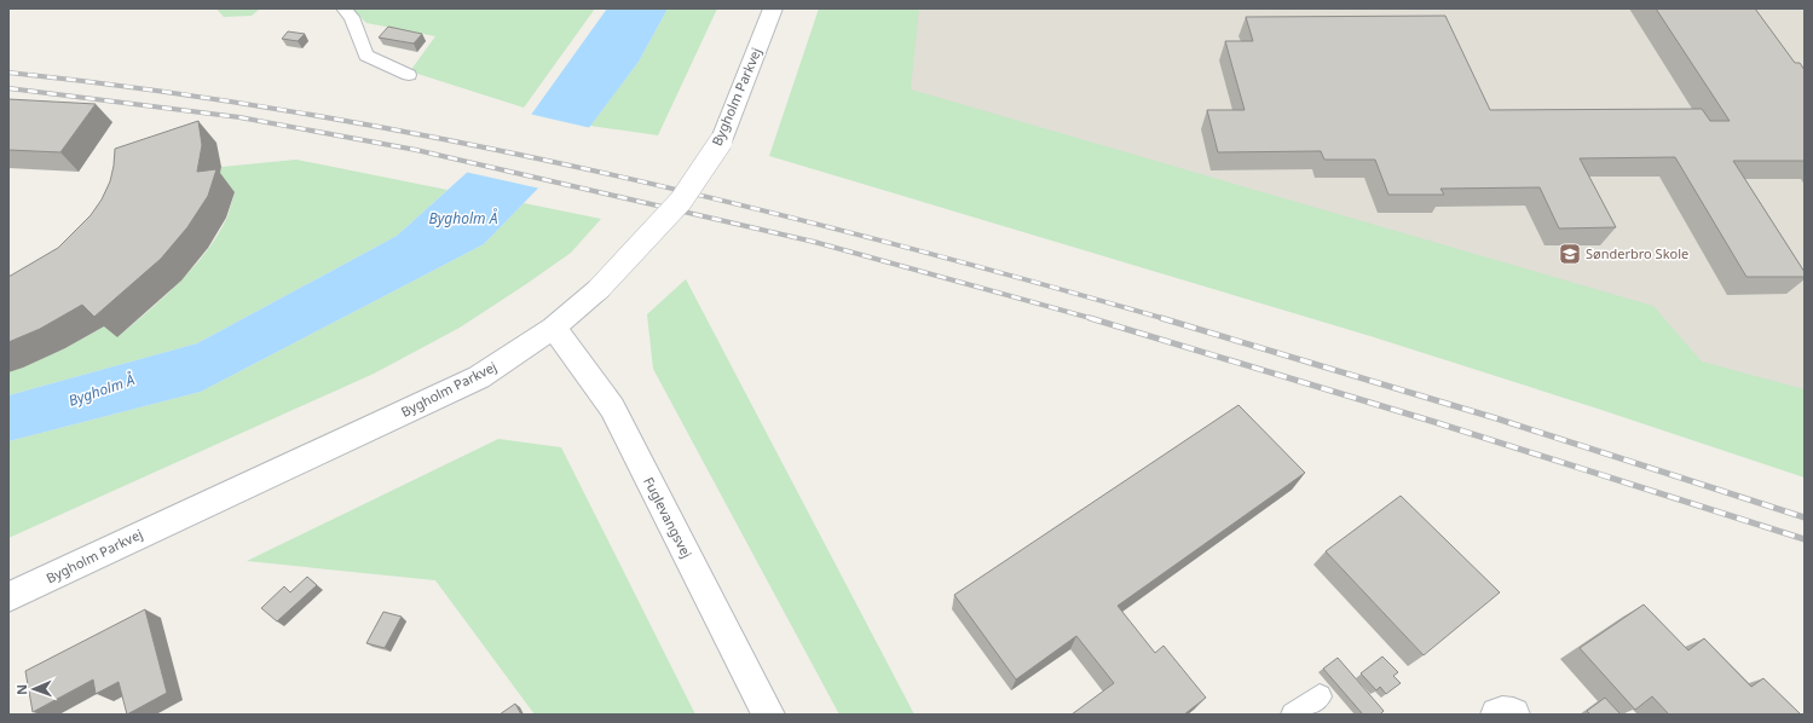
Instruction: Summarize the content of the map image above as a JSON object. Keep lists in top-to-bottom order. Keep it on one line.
{"streets":{"street":["Bygholm Parkvej","Fuglevangsvej"]},"crossings":[["Bygholm Parkvej","Fuglevangsvej"]],"water":["Bygholm Å"],"places":{"school or university":["Sønderbro Skole"]},"north":"left"}
